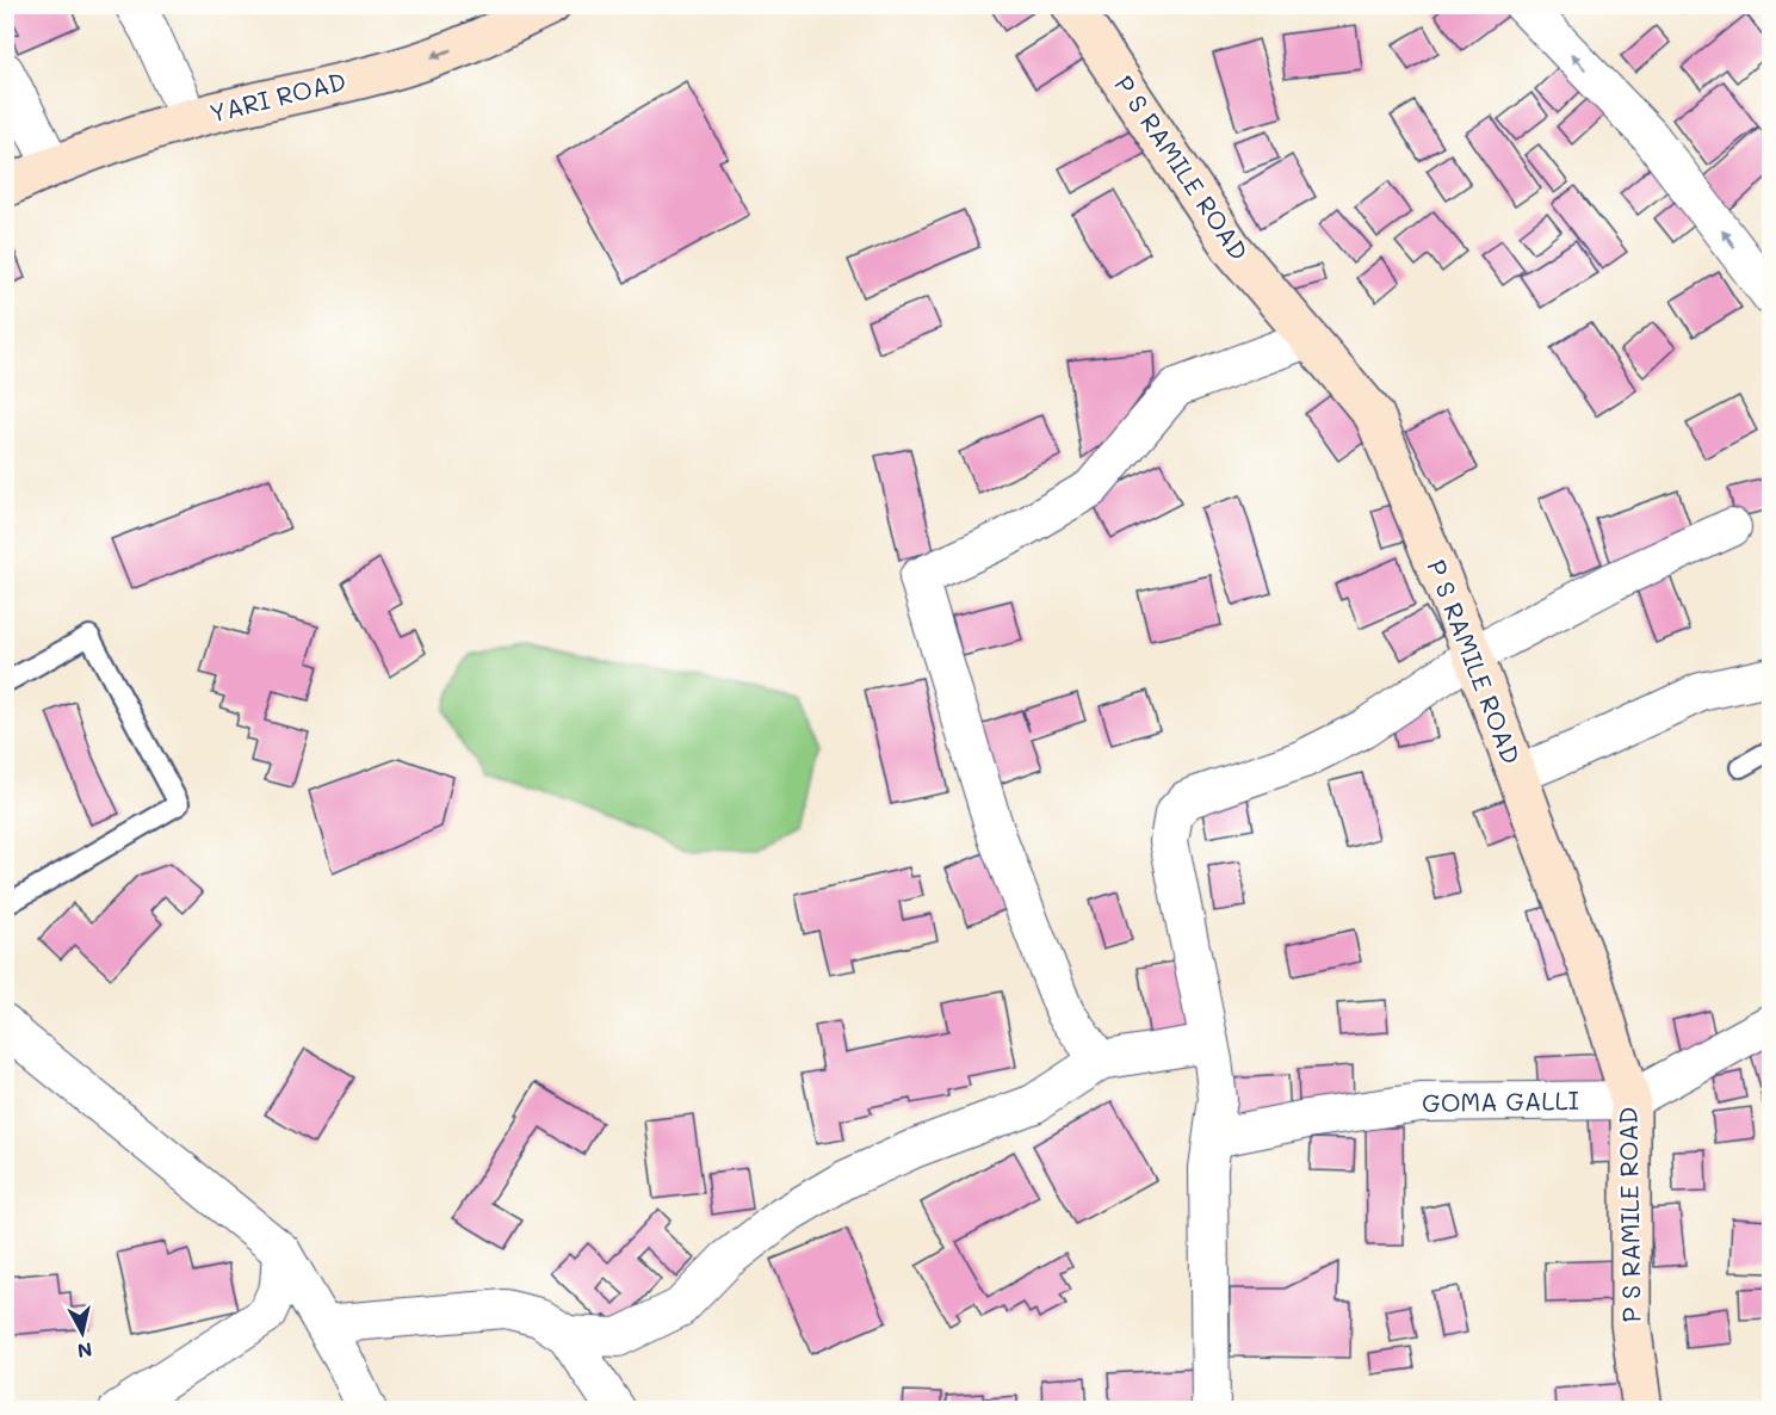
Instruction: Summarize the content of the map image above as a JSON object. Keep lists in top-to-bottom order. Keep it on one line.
{"streets":{"street":["YARI ROAD","P S RAMILE ROAD","GOMA GALLI"]},"crossings":[["P S RAMILE ROAD","GOMA GALLI"]],"north":"bottom"}
